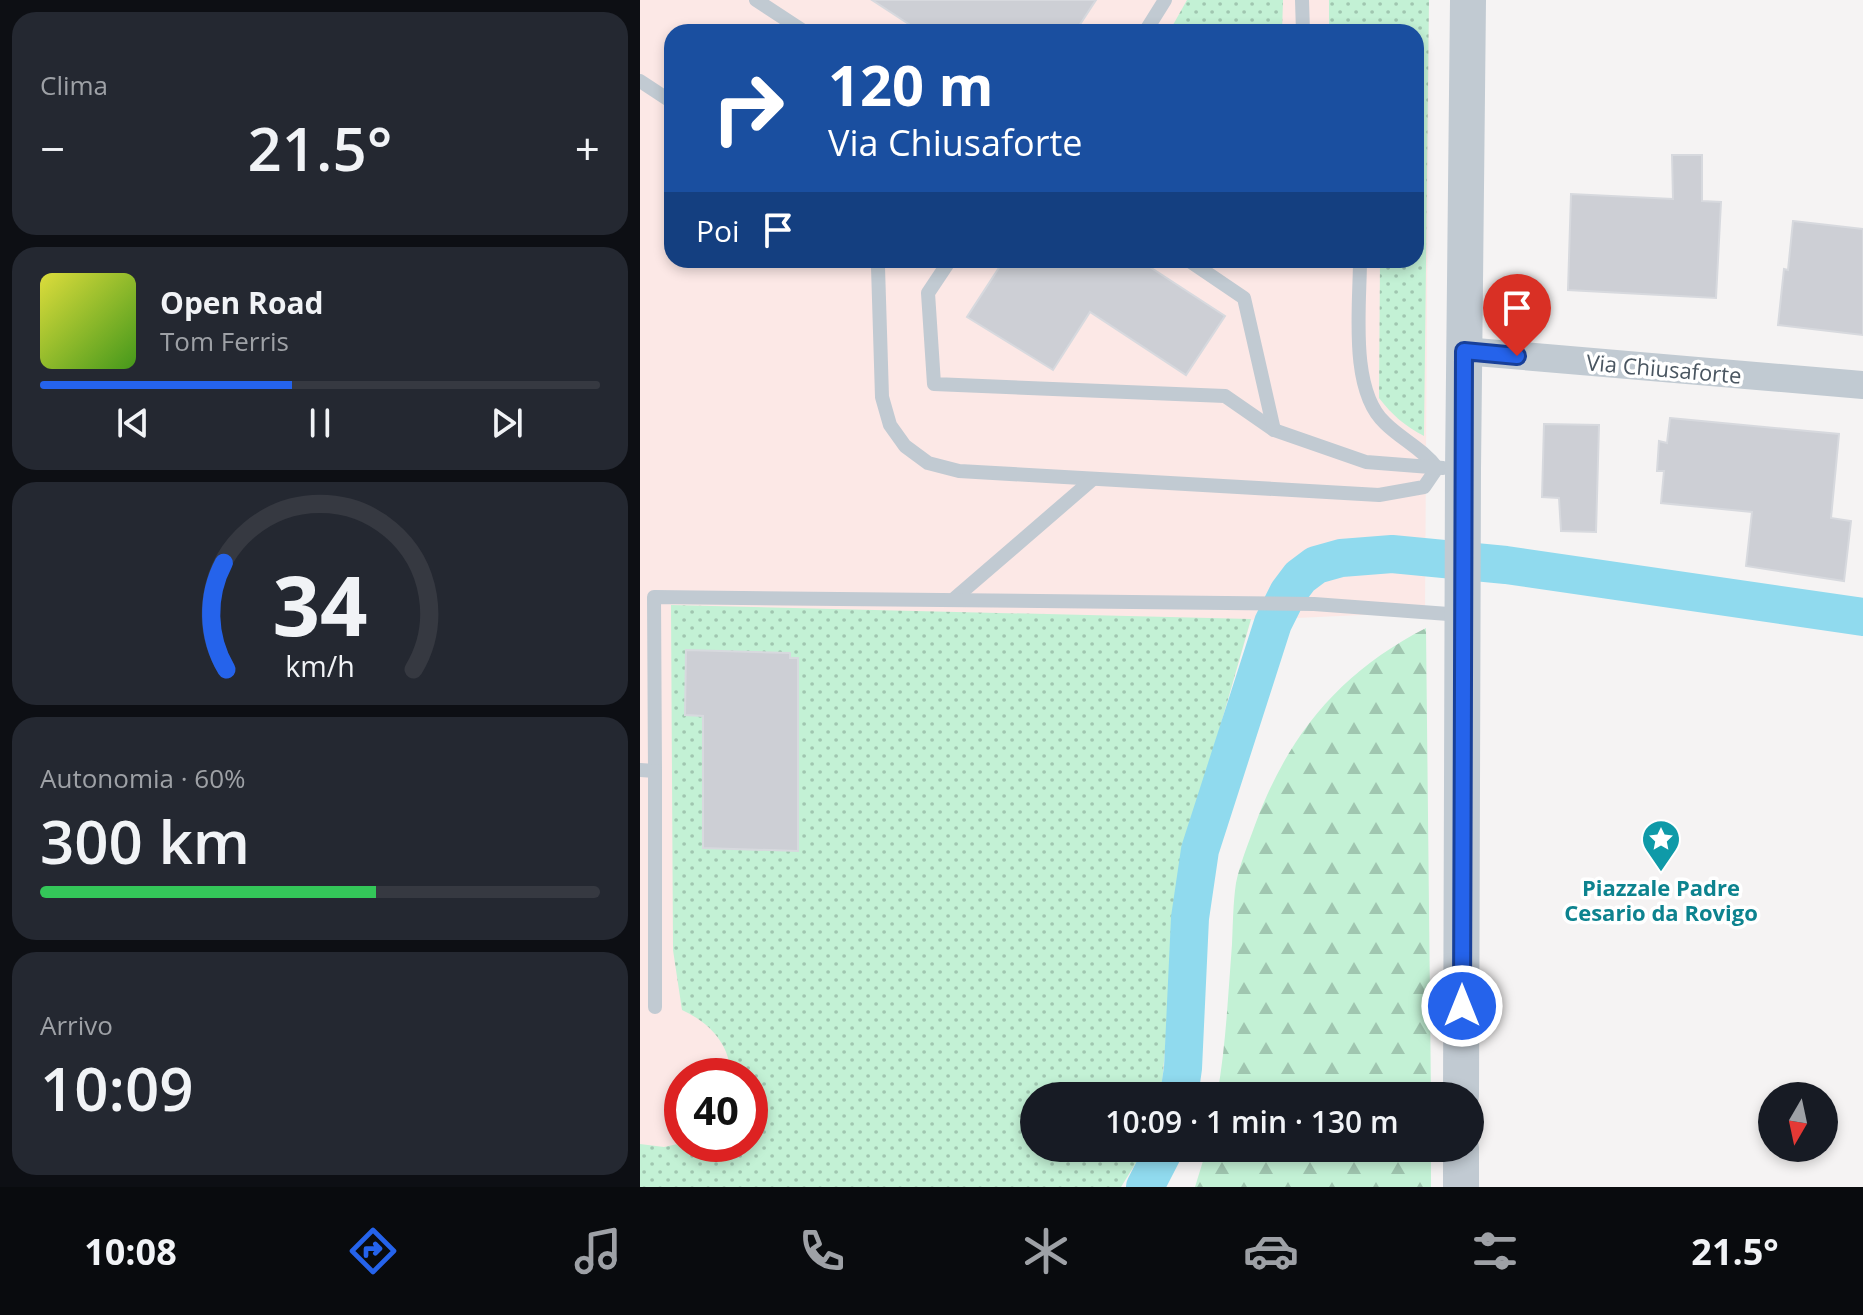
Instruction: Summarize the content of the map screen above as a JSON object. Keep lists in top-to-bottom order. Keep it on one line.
{"streets":{"street":["Via Chiusaforte"]},"places":{"place":["Piazzale Padre Cesario da Rovigo"]},"north":"bottom","page":{"tile":["Clima",["Autonomia · 60%","300 km"],["Arrivo","10:09"]],"turn":["120 m","Via Chiusaforte"],"heat":["−","21.5°","+"],"then":"Poi","song":["Open Road","Tom Ferris"],"limit":"40","trip":"10:09 · 1 min · 130 m","tabs":["10:08","21.5°"],"gauge":["34","km/h"]}}
